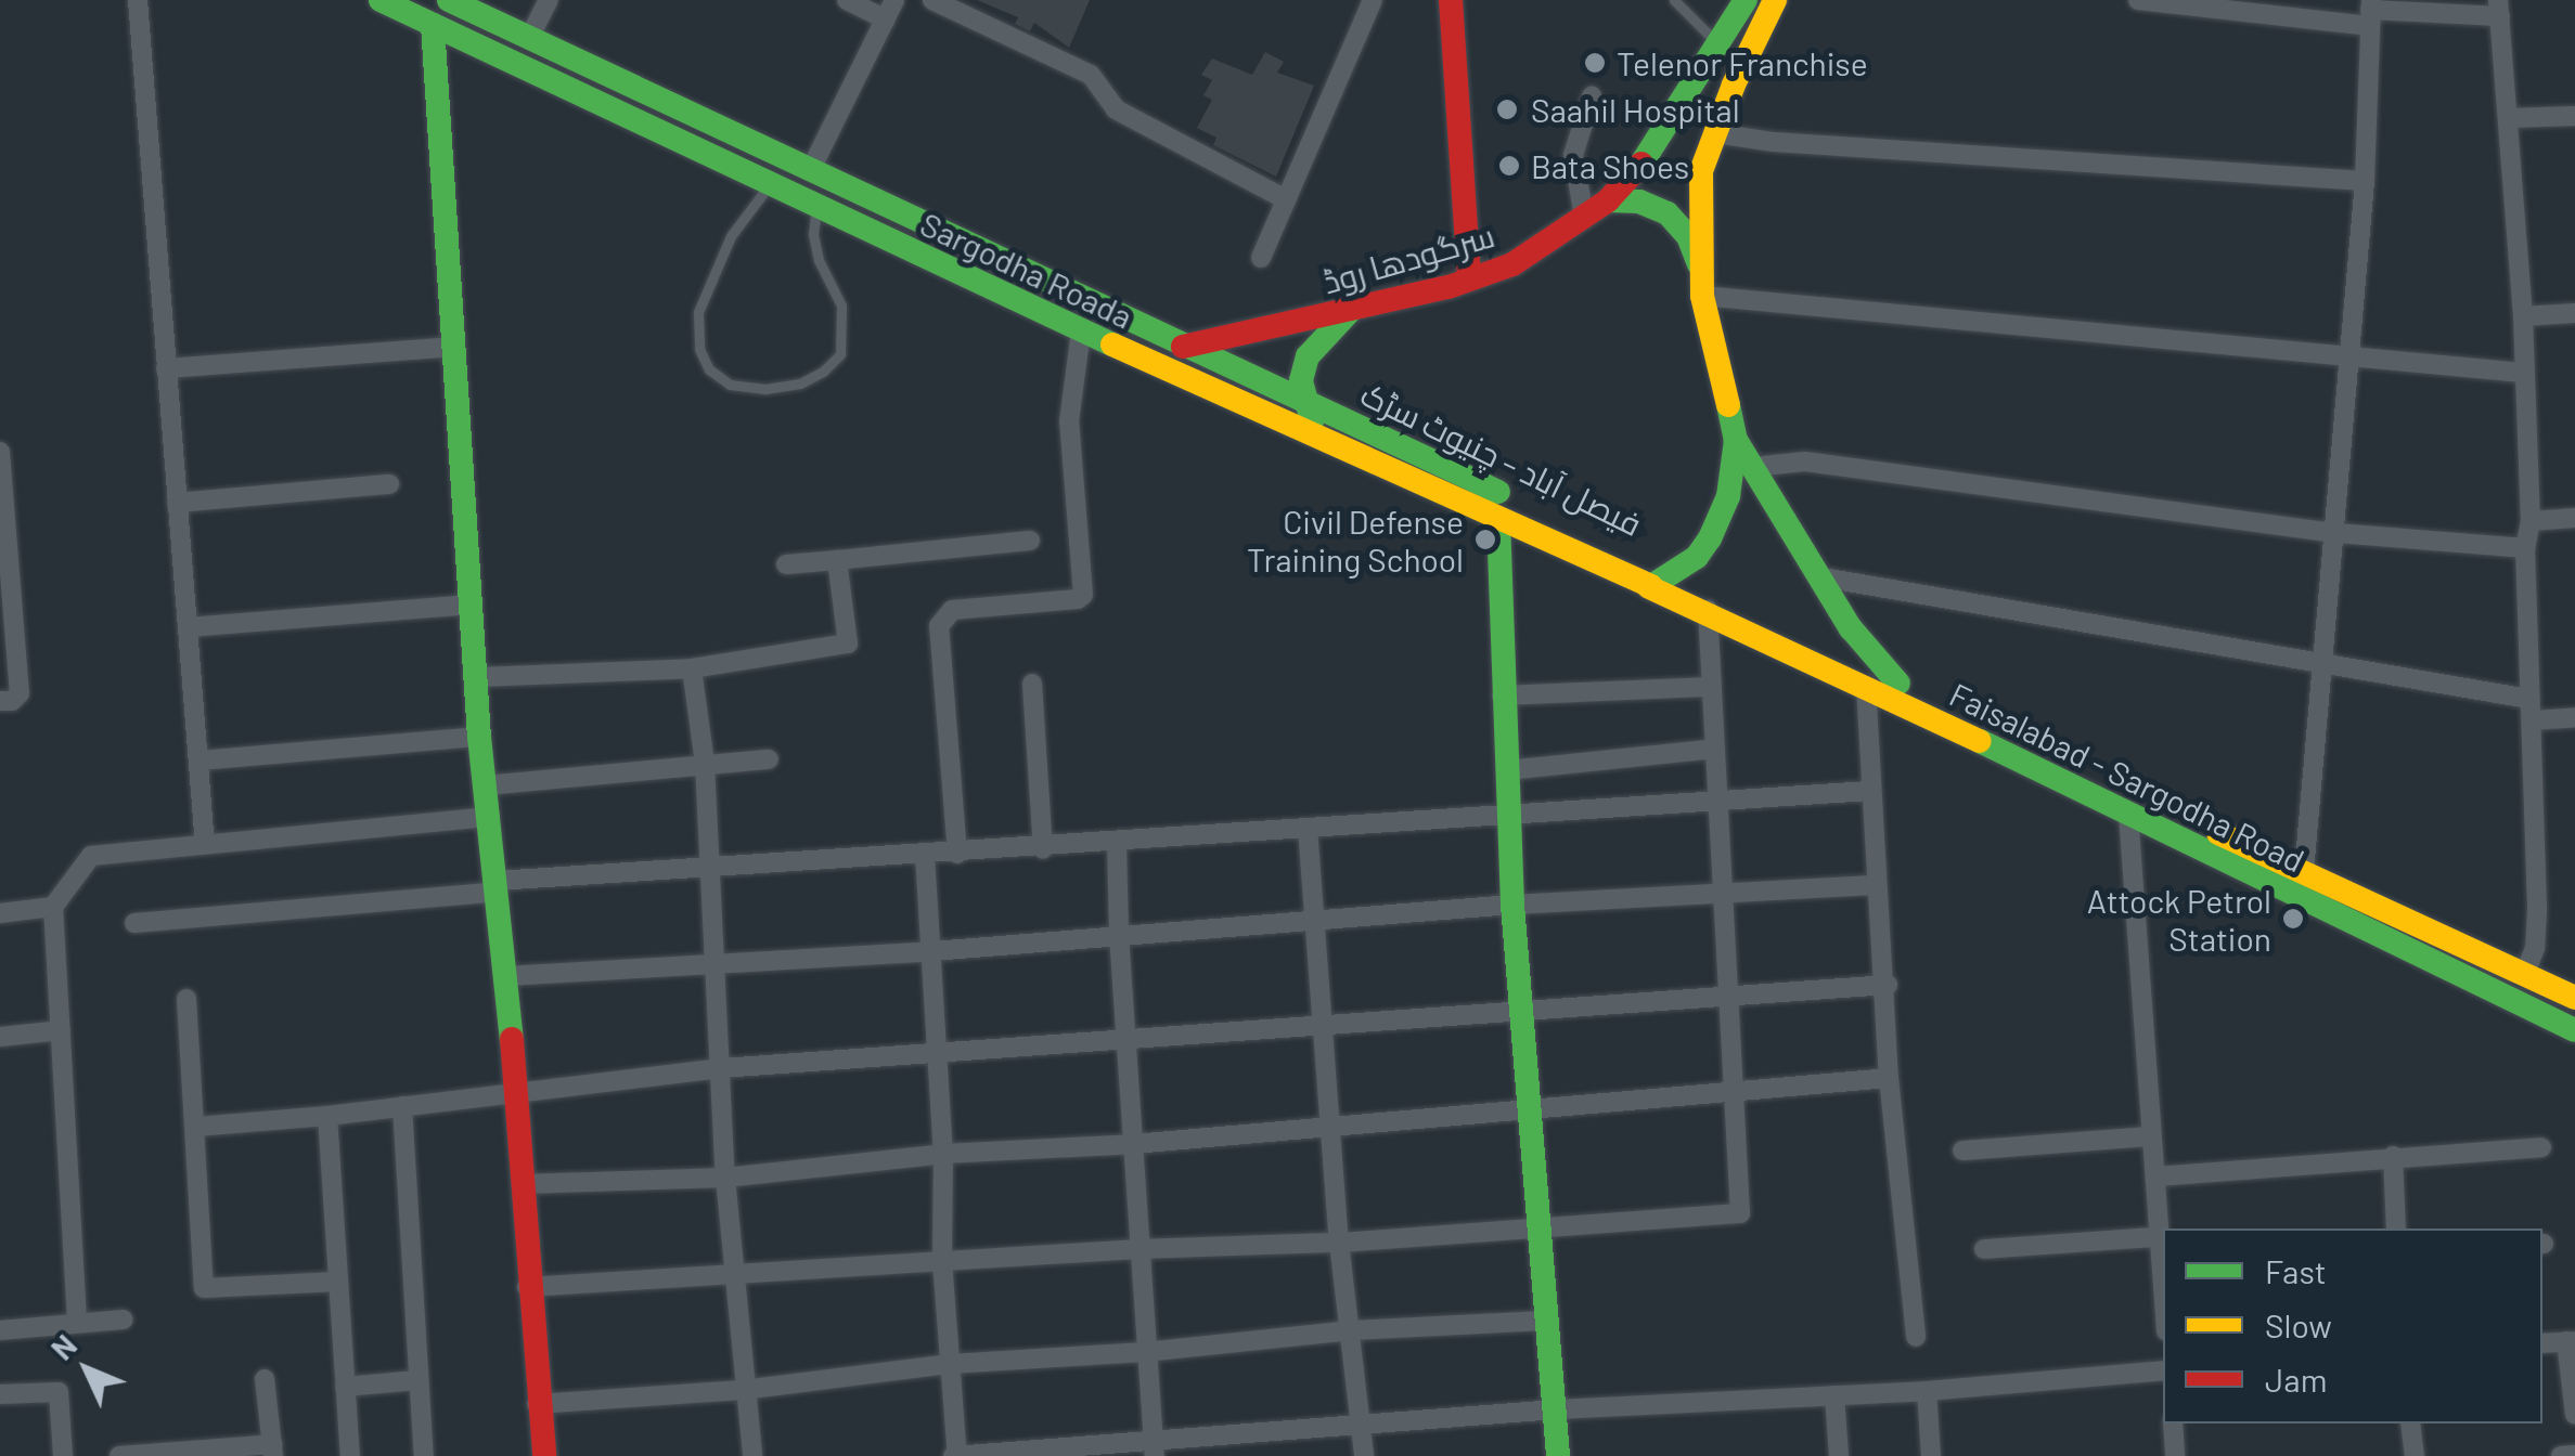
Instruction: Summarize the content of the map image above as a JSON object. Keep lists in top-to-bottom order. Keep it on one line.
{"streets":{"main road":["سرگودھا روڈ","Sargodha Roada","فیصل آباد – چنیوٹ سڑک","Faisalabad - Sargodha Road"]},"crossings":[["سرگودھا روڈ","Sargodha Roada"],["Sargodha Roada","فیصل آباد – چنیوٹ سڑک"],["Sargodha Roada","Faisalabad - Sargodha Road"],["فیصل آباد – چنیوٹ سڑک","Faisalabad - Sargodha Road"]],"places":["Telenor Franchise","Saahil Hospital","Bata Shoes","Civil Defense Training School","Attock Petrol Station"],"legend":["Fast","Slow","Jam"],"north":"top left"}
